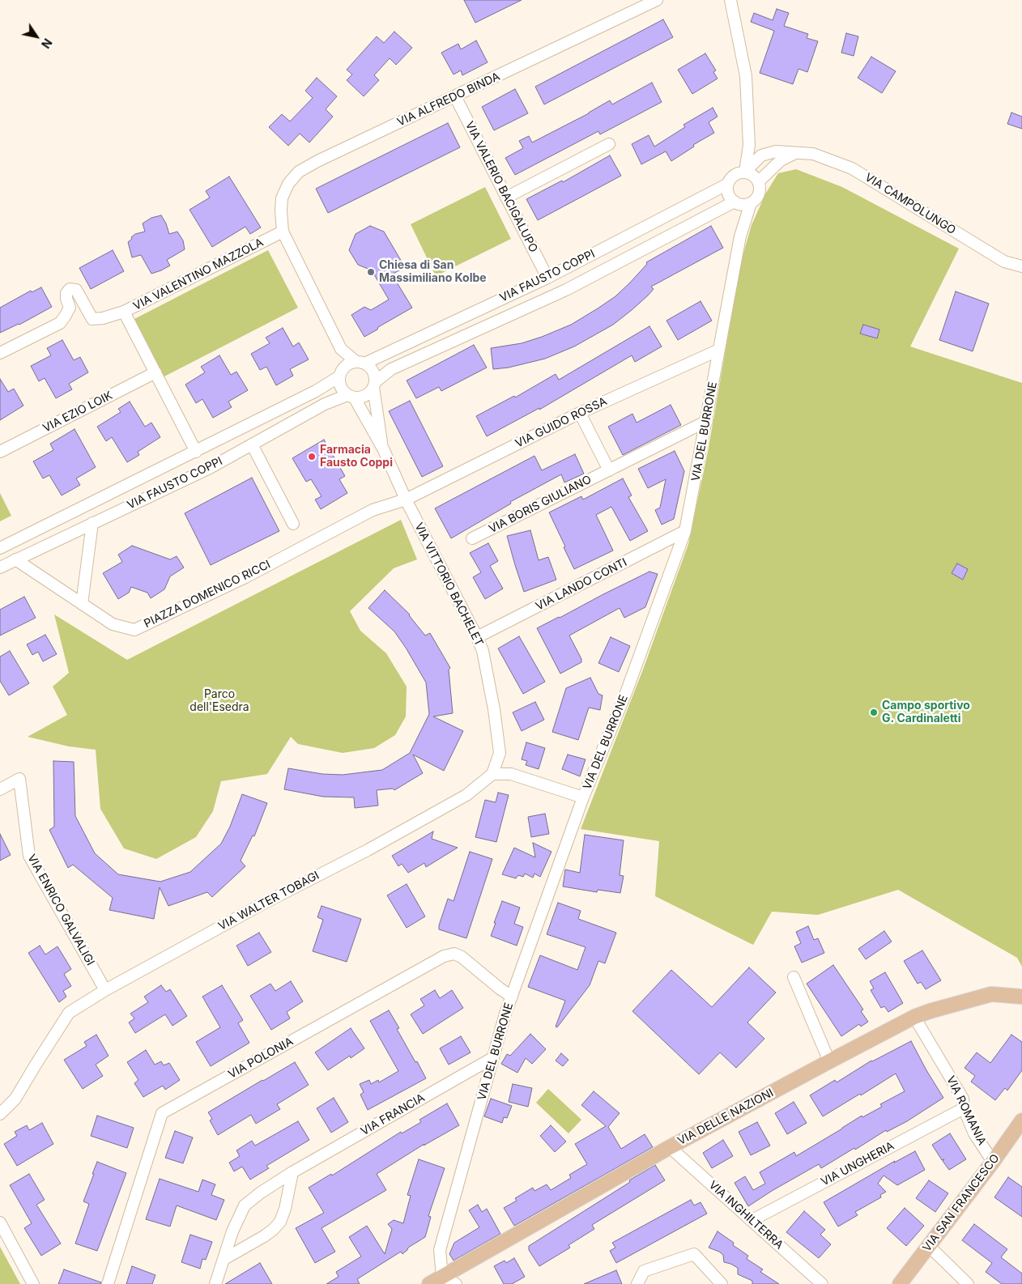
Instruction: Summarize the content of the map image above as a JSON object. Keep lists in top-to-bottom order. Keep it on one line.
{"streets":{"main road":["VIA DELLE NAZIONI","VIA SAN FRANCESCO"],"street":["VIA ALFREDO BINDA","VIA VALERIO BACIGALUPO","VIA CAMPOLUNGO","VIA VALENTINO MAZZOLA","VIA FAUSTO COPPI","VIA EZIO LOIK","VIA GUIDO ROSSA","VIA DEL BURRONE","VIA BORIS GIULIANO","VIA VITTORIO BACHELET","VIA LANDO CONTI","PIAZZA DOMENICO RICCI","VIA WALTER TOBAGI","VIA ENRICO GALVALIGI","VIA POLONIA","VIA ROMANIA","VIA FRANCIA","VIA UNGHERIA","VIA INGHILTERRA"]},"crossings":[["VIA ALFREDO BINDA","VIA VALERIO BACIGALUPO"],["VIA ALFREDO BINDA","VIA VALENTINO MAZZOLA"],["VIA VALERIO BACIGALUPO","VIA FAUSTO COPPI"],["VIA CAMPOLUNGO","VIA FAUSTO COPPI"],["VIA CAMPOLUNGO","VIA DEL BURRONE"],["VIA VALENTINO MAZZOLA","VIA FAUSTO COPPI"],["VIA VALENTINO MAZZOLA","VIA EZIO LOIK"],["VIA FAUSTO COPPI","VIA DEL BURRONE"],["VIA FAUSTO COPPI","VIA VITTORIO BACHELET"],["VIA FAUSTO COPPI","PIAZZA DOMENICO RICCI"],["VIA GUIDO ROSSA","VIA DEL BURRONE"],["VIA GUIDO ROSSA","VIA VITTORIO BACHELET"],["VIA GUIDO ROSSA","PIAZZA DOMENICO RICCI"],["VIA DEL BURRONE","VIA BORIS GIULIANO"],["VIA DEL BURRONE","VIA LANDO CONTI"],["VIA DEL BURRONE","VIA POLONIA"],["VIA DEL BURRONE","VIA FRANCIA"],["VIA DEL BURRONE","VIA DELLE NAZIONI"],["VIA VITTORIO BACHELET","VIA LANDO CONTI"],["VIA VITTORIO BACHELET","PIAZZA DOMENICO RICCI"],["VIA VITTORIO BACHELET","VIA WALTER TOBAGI"],["VIA WALTER TOBAGI","VIA ENRICO GALVALIGI"],["VIA ROMANIA","VIA DELLE NAZIONI"],["VIA ROMANIA","VIA UNGHERIA"],["VIA ROMANIA","VIA SAN FRANCESCO"],["VIA DELLE NAZIONI","VIA INGHILTERRA"],["VIA UNGHERIA","VIA INGHILTERRA"]],"parks":["Parco dell'Esedra"],"places":["Chiesa di San Massimiliano Kolbe","Farmacia Fausto Coppi","Campo sportivo G. Cardinaletti"],"north":"bottom right"}
